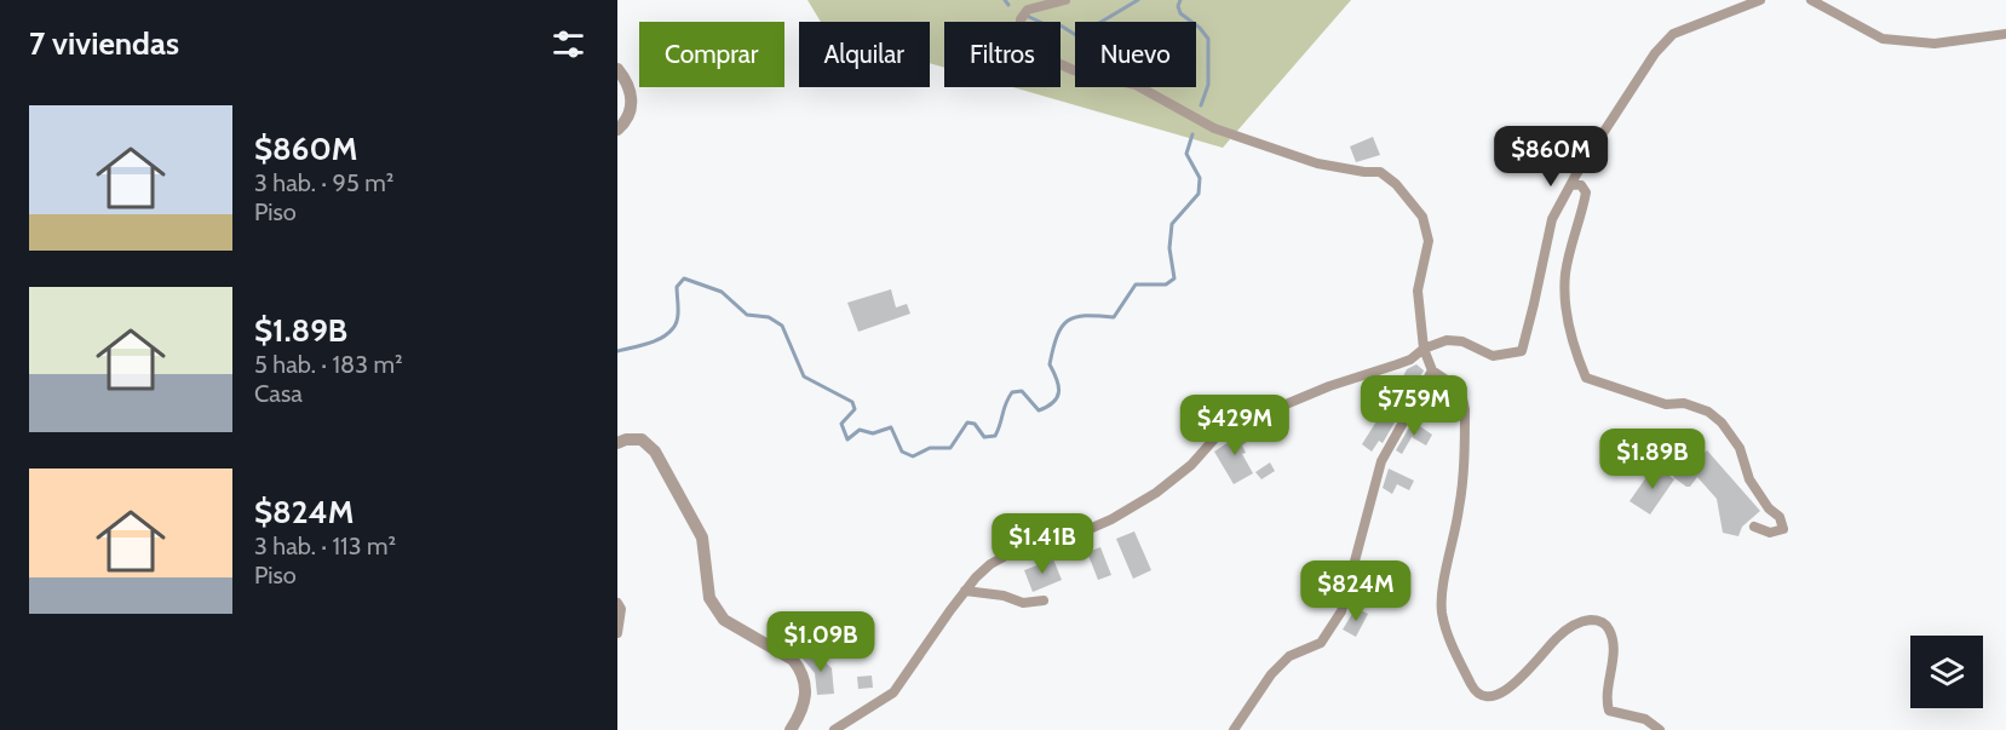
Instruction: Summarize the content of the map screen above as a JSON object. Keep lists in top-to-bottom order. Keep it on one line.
{"page":{"heading":"7 viviendas","chip":["Comprar","Alquilar","Filtros","Nuevo"],"list":[{"name":"$860M","note":"3 hab. · 95 m² · Piso"},{"name":"$1.89B","note":"5 hab. · 183 m² · Casa"},{"name":"$824M","note":"3 hab. · 113 m² · Piso"}],"price":["$860M","$759M","$429M","$1.89B","$1.41B","$824M","$1.09B"]}}
